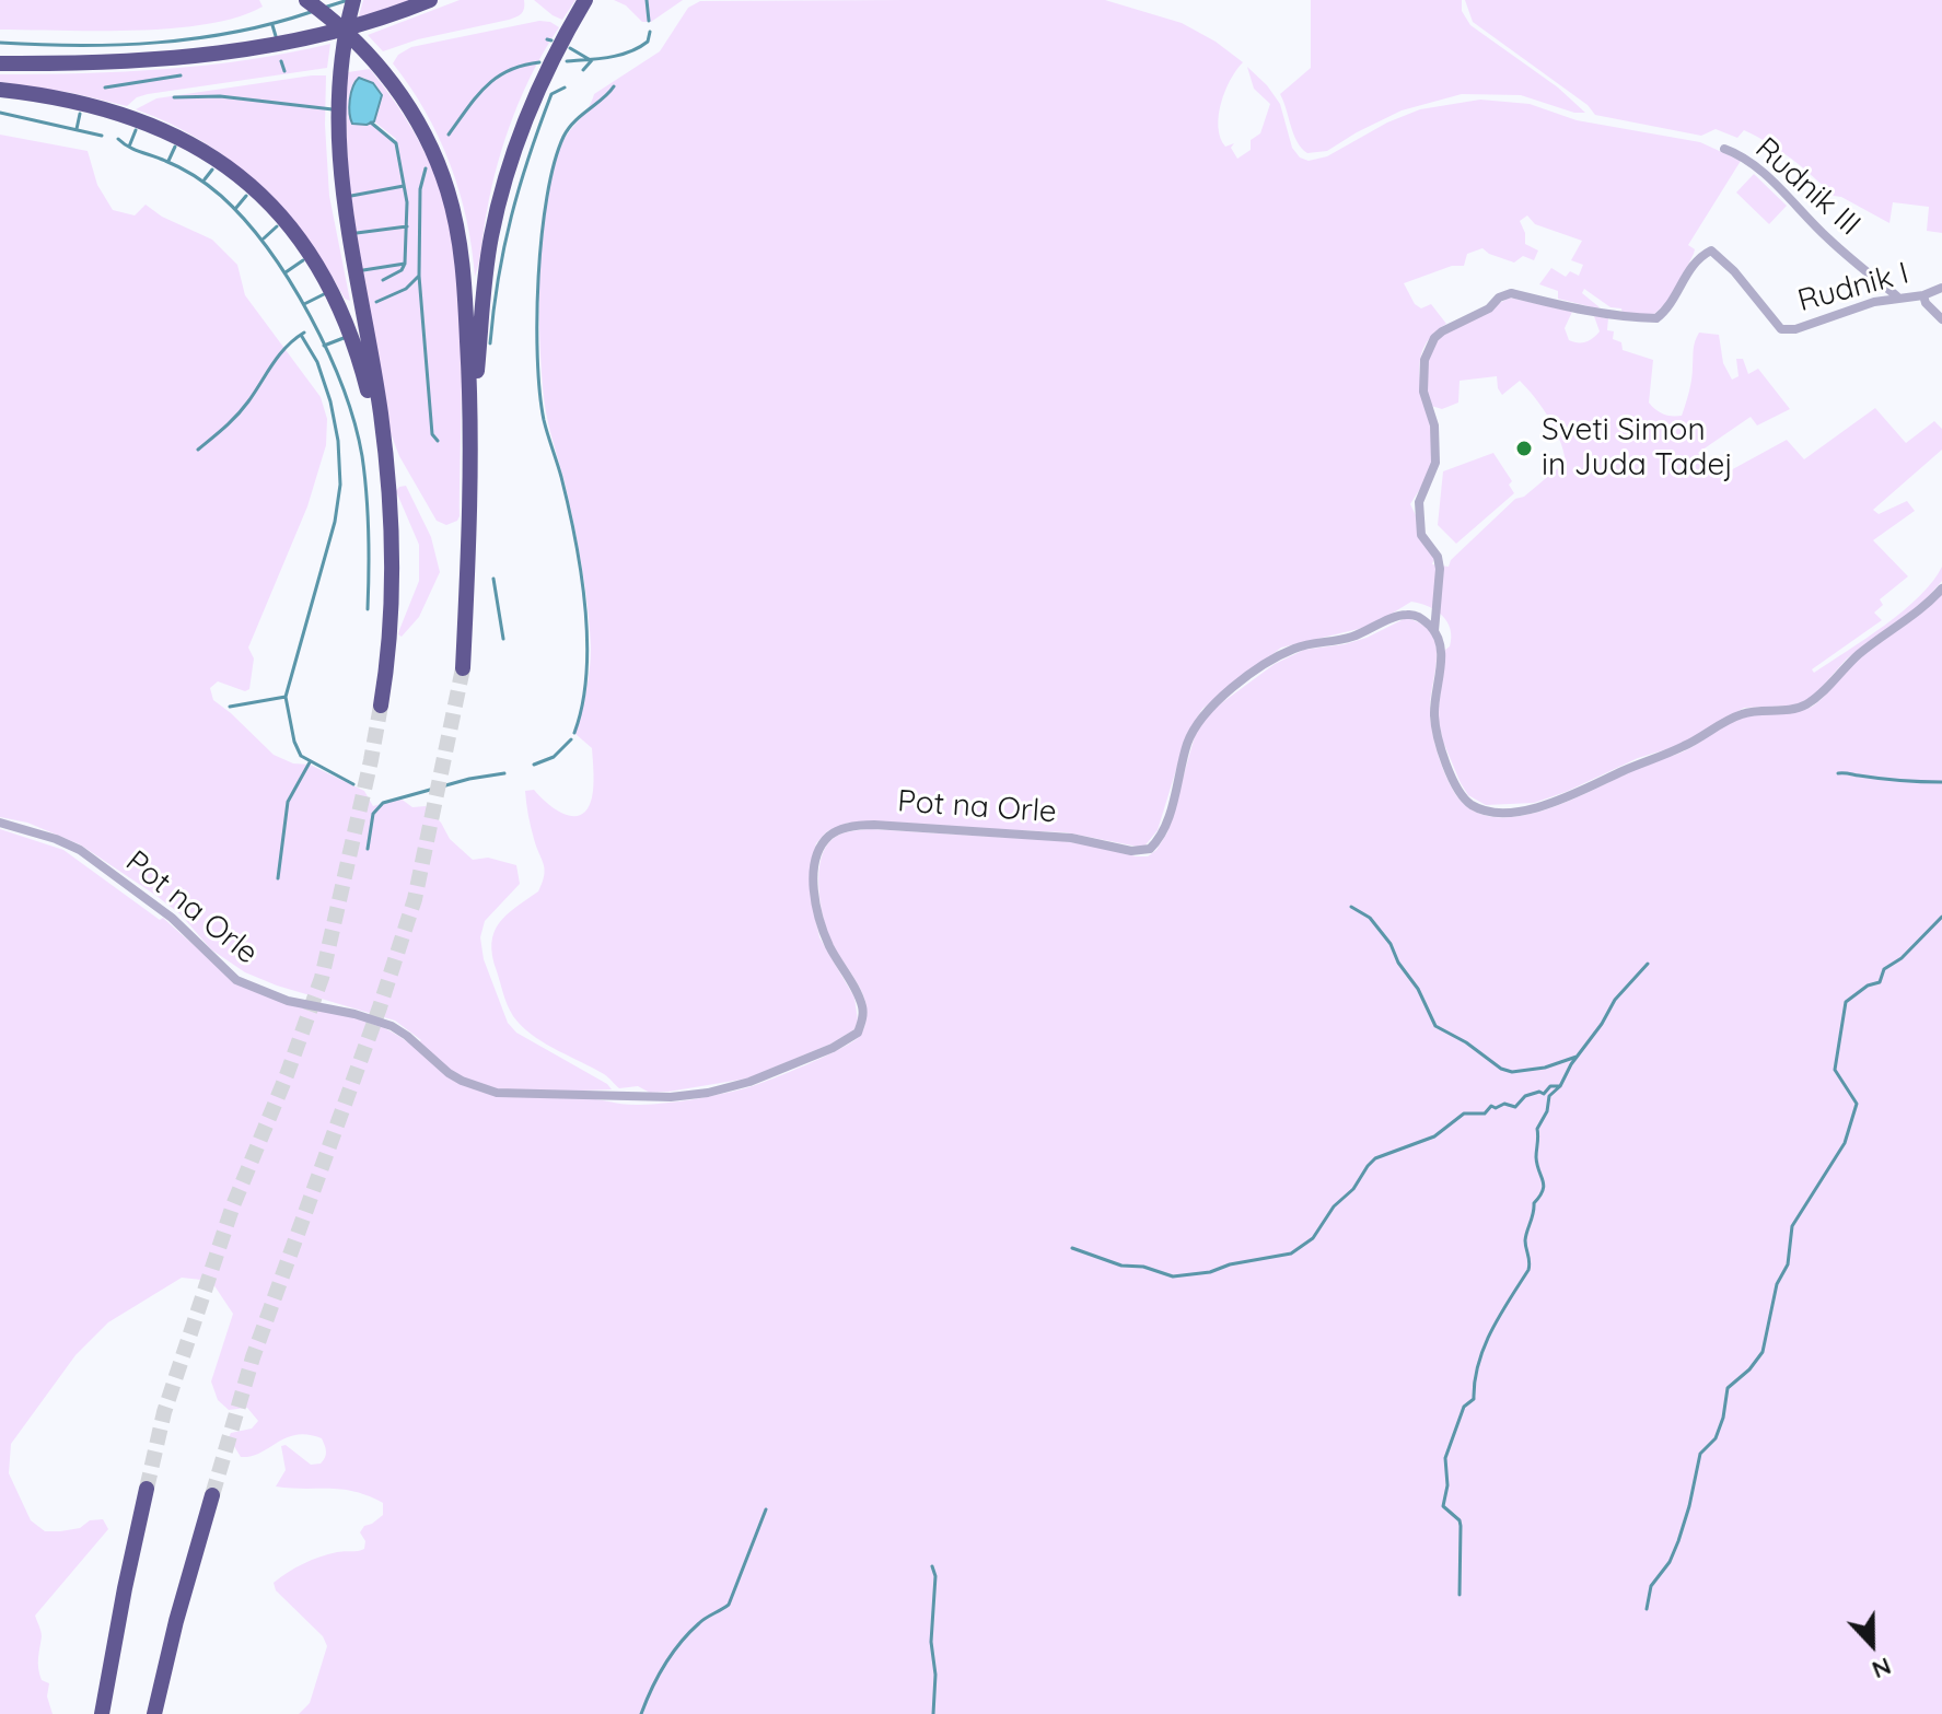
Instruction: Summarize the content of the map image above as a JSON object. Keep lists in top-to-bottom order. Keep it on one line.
{"streets":{"street":["Rudnik III","Rudnik I","Pot na Orle"]},"crossings":[["Rudnik III","Rudnik I"],["Rudnik I","Pot na Orle"]],"places":["Sveti Simon in Juda Tadej"],"north":"bottom"}
